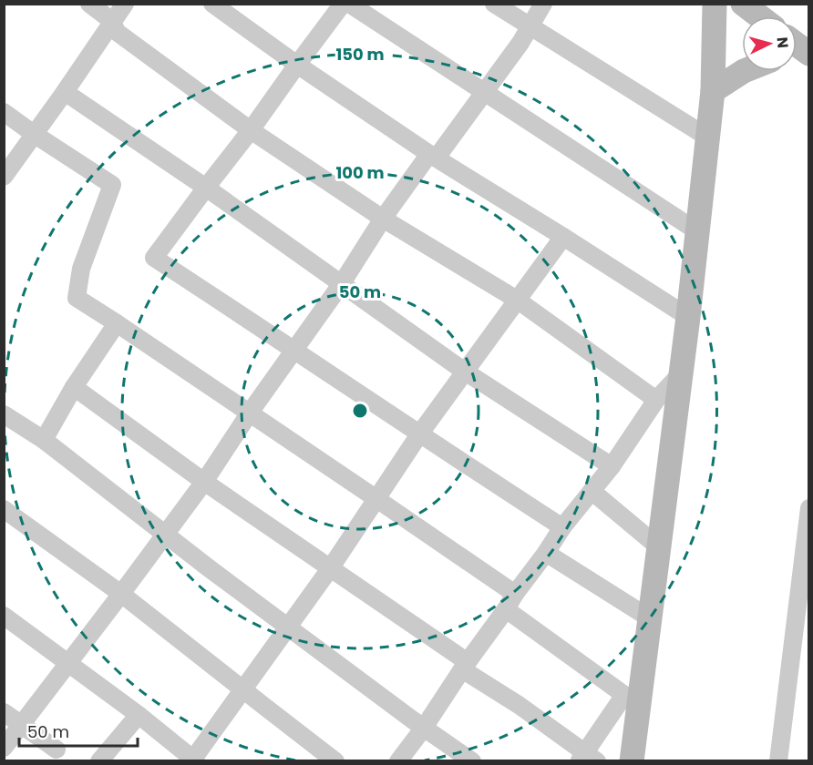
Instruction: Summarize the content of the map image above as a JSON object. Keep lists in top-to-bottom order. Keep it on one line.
{"scale_bar":"50 m","north":"right","rings":["150 m","100 m","50 m"]}
